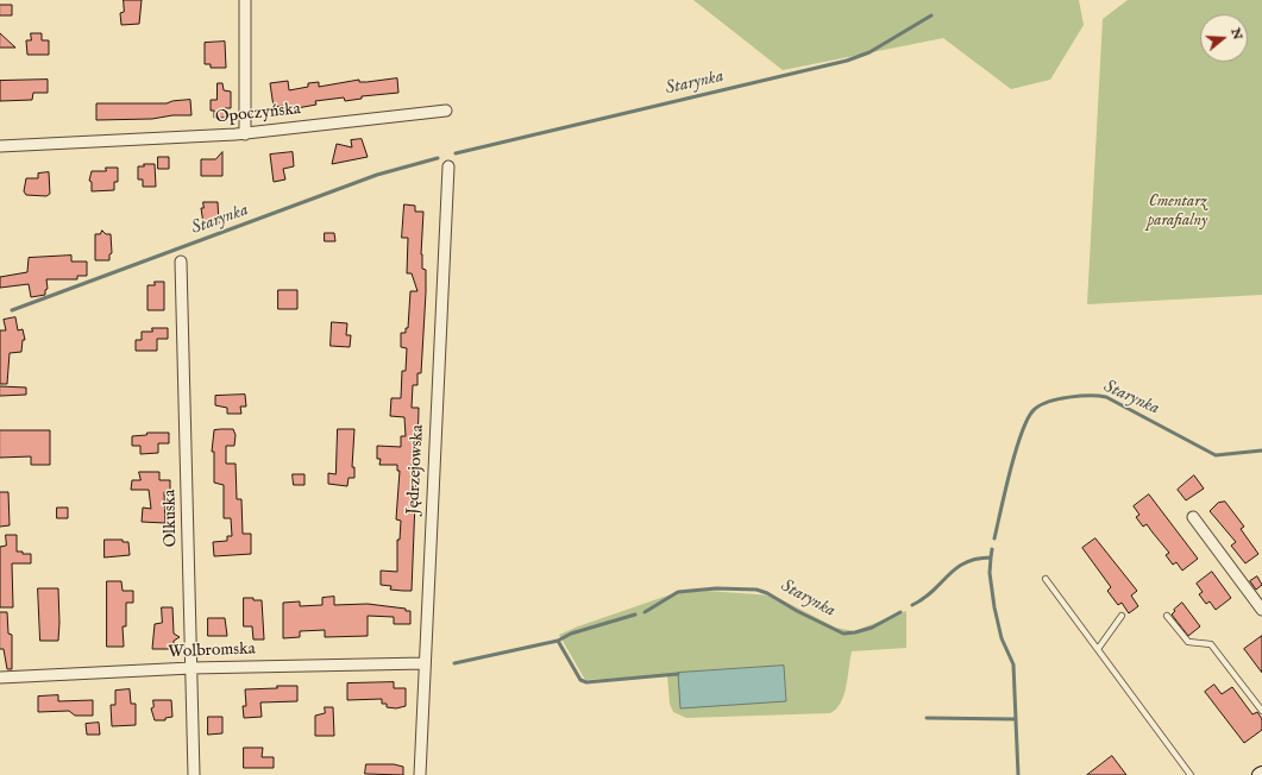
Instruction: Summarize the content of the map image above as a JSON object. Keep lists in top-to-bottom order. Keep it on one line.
{"streets":{"street":["Opoczyńska","Jędrzejowska","Olkuska","Wolbromska"]},"crossings":[["Jędrzejowska","Wolbromska"],["Olkuska","Wolbromska"]],"water":["Starynka"],"parks":["Cmentarz parafialny"],"north":"right"}
